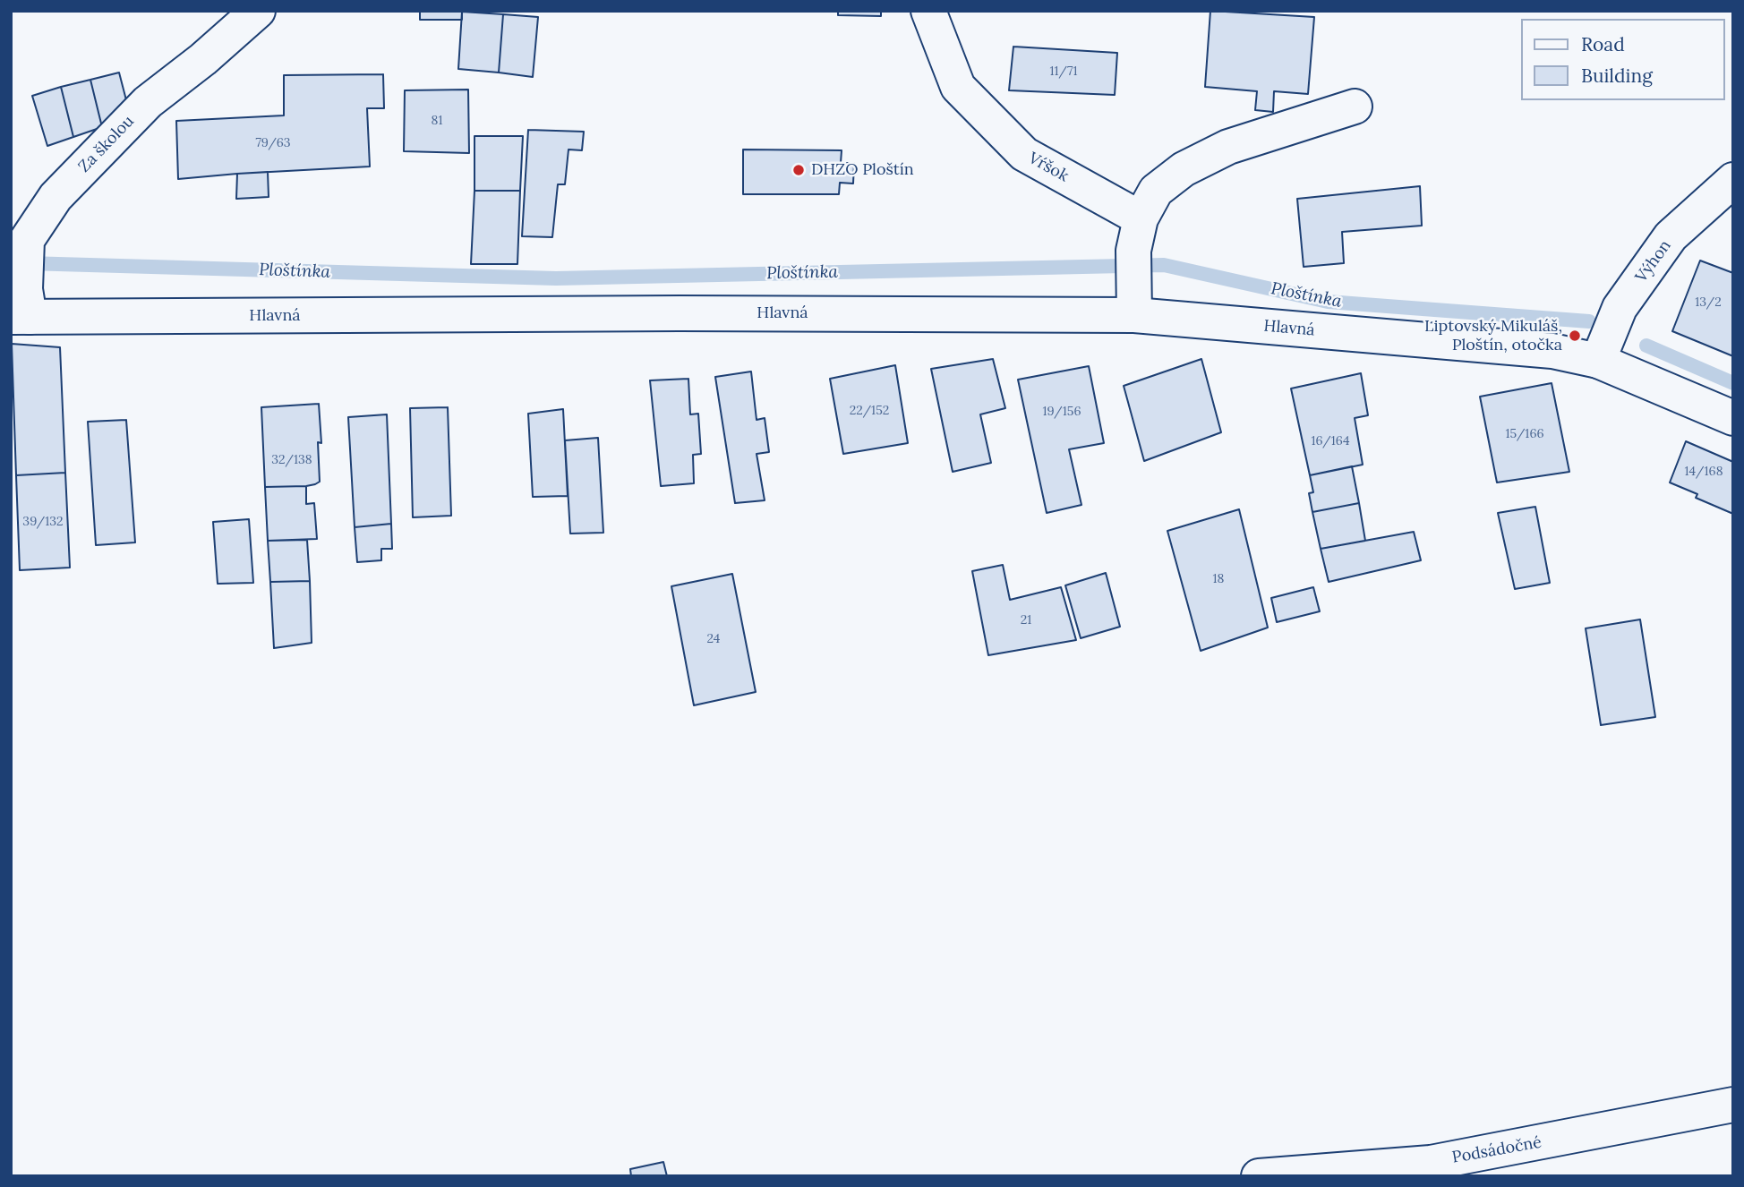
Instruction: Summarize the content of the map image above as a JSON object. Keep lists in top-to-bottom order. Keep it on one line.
{"streets":{"street":["Za školou","Vŕšok","Výhon","Hlavná","Podsádočné"]},"crossings":[["Za školou","Hlavná"],["Výhon","Hlavná"]],"water":["Ploštínka"],"places":["DHZO Ploštín","Liptovský Mikuláš, Ploštín, otočka"],"house_numbers":["11/71","81","79/63","13/2","22/152","19/156","15/166","16/164","32/138","14/168","39/132","18","21","24"],"legend":["Road","Building"]}
